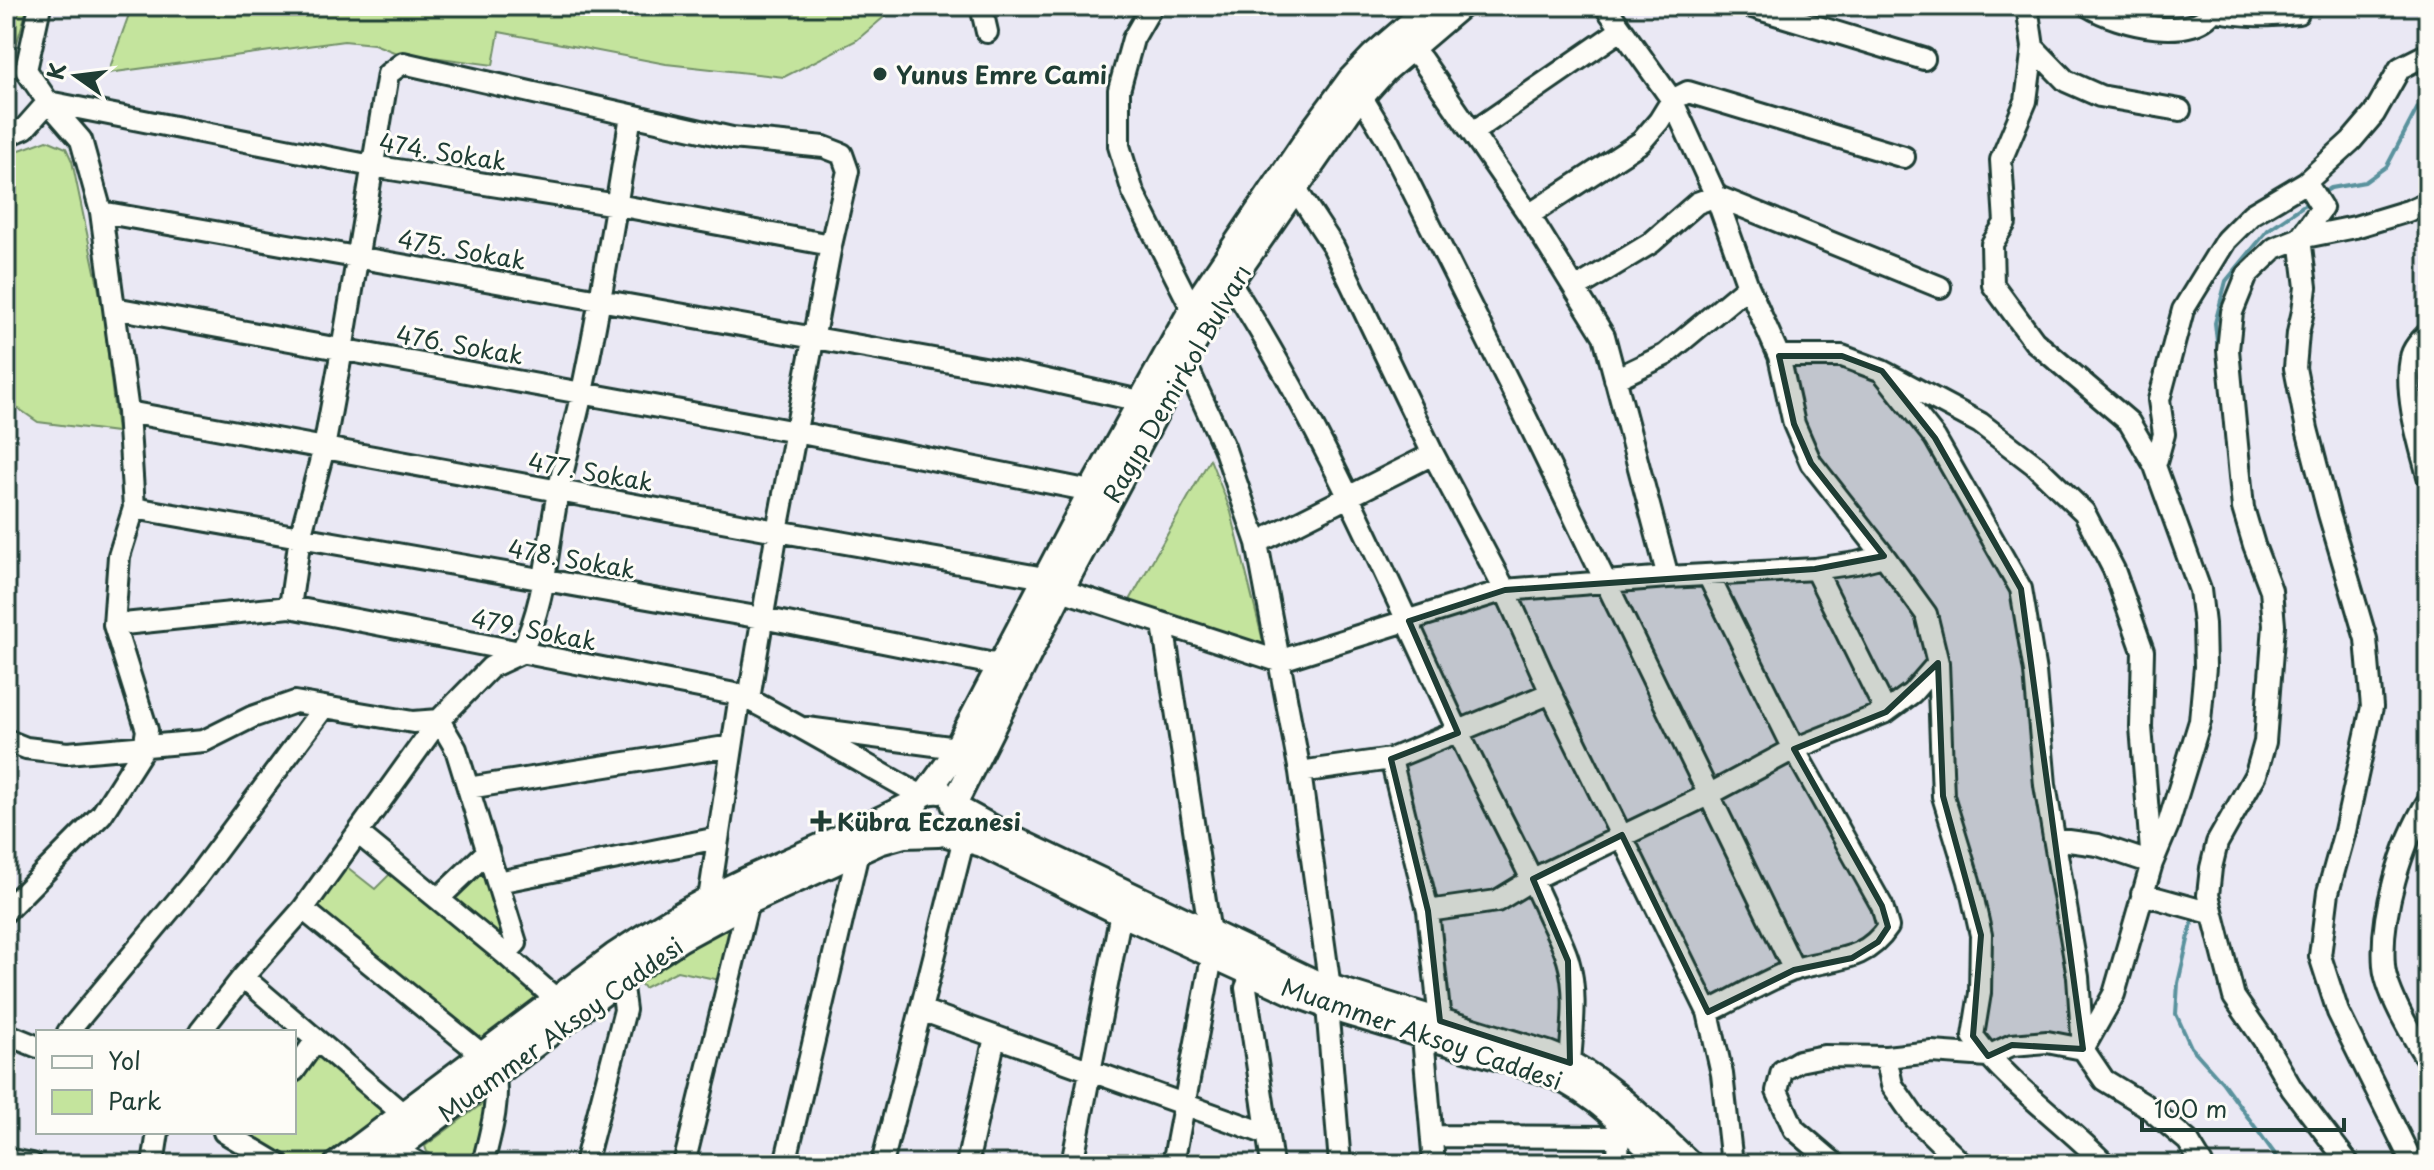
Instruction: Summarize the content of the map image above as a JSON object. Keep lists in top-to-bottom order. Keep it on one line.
{"streets":{"main road":["Ragıp Demirkol Bulvarı","Muammer Aksoy Caddesi"],"street":["474. Sokak","475. Sokak","476. Sokak","477. Sokak","478. Sokak","479. Sokak"]},"crossings":[["475. Sokak","Ragıp Demirkol Bulvarı"],["476. Sokak","Ragıp Demirkol Bulvarı"],["Ragıp Demirkol Bulvarı","477. Sokak"],["Ragıp Demirkol Bulvarı","478. Sokak"],["Ragıp Demirkol Bulvarı","479. Sokak"],["Ragıp Demirkol Bulvarı","Muammer Aksoy Caddesi"],["479. Sokak","Muammer Aksoy Caddesi"]],"places":{"other":["Yunus Emre Cami"],"health":["Kübra Eczanesi"]},"legend":["Yol","Park"],"scale_bar":"100 m","north":"left"}
